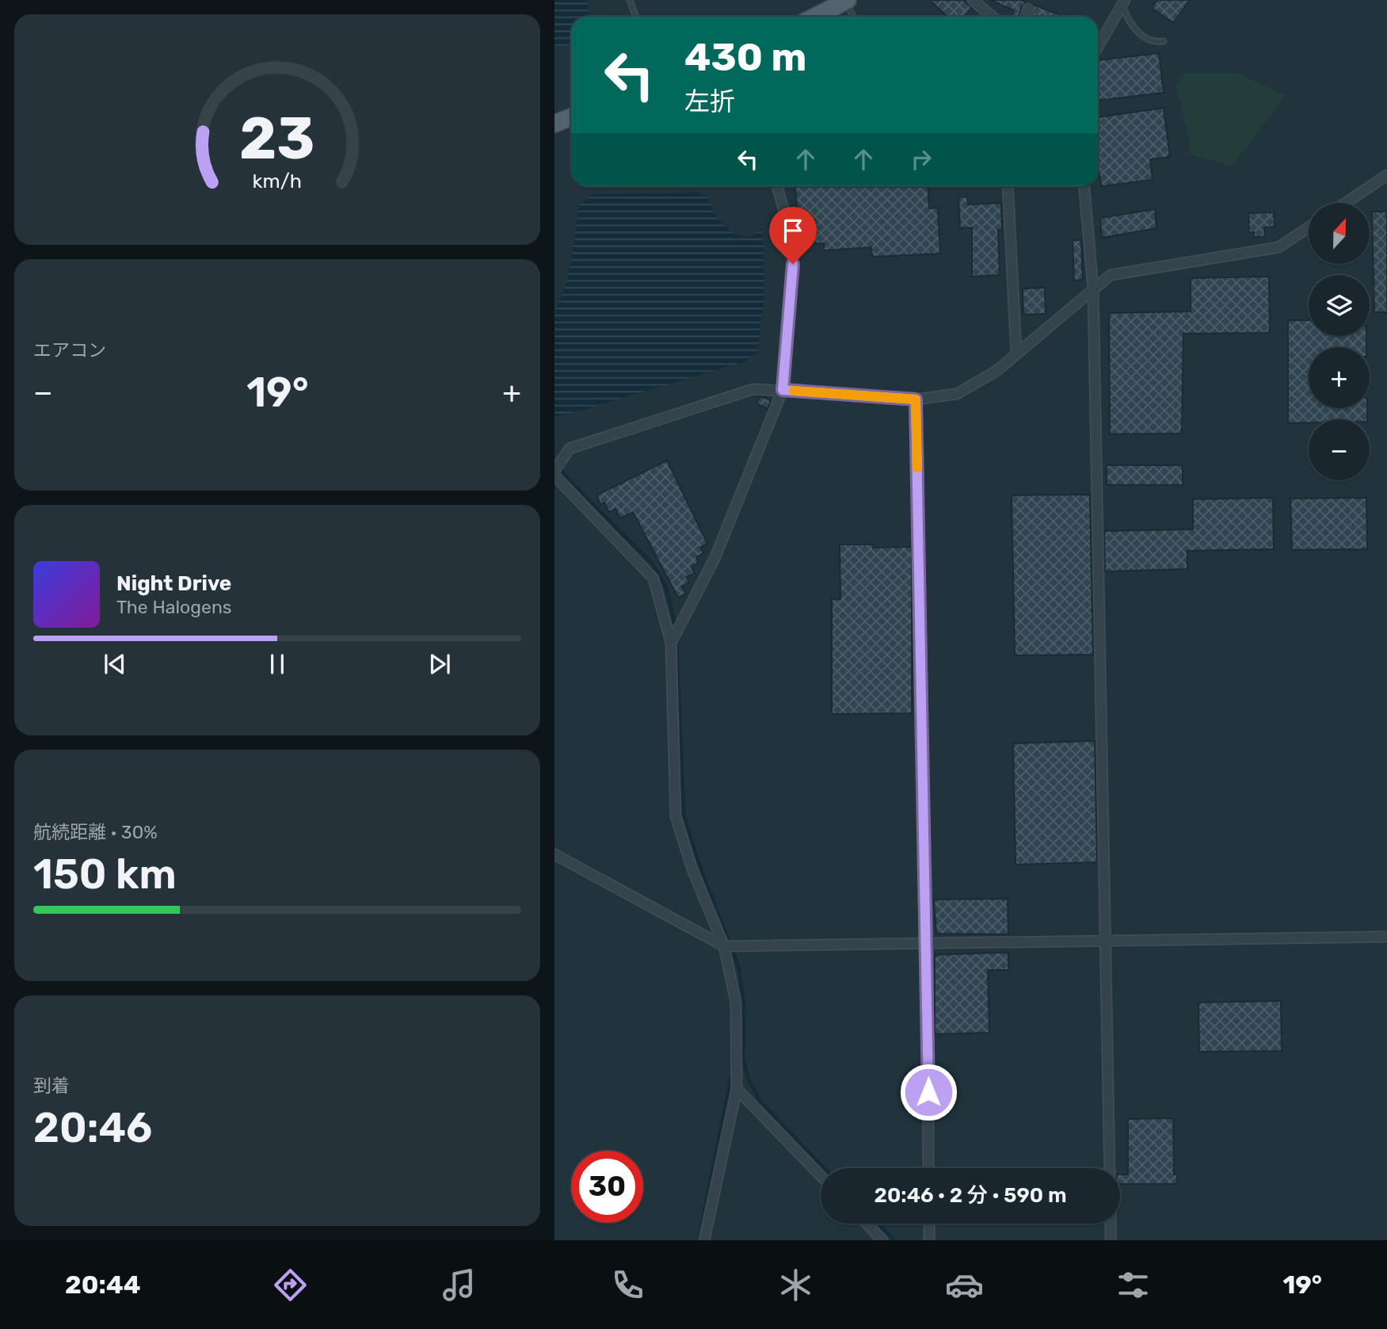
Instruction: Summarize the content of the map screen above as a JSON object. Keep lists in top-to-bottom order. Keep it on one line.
{"north":"top","page":{"turn":["430 m","左折"],"map_buttons":["+","−"],"tile":["エアコン",["航続距離 · 30%","150 km"],["到着","20:46"]],"heat":["−","19°","+"],"song":["Night Drive","The Halogens"],"limit":"30","trip":"20:46 · 2 分 · 590 m","tabs":["20:44","19°"],"gauge":["23","km/h"]}}
